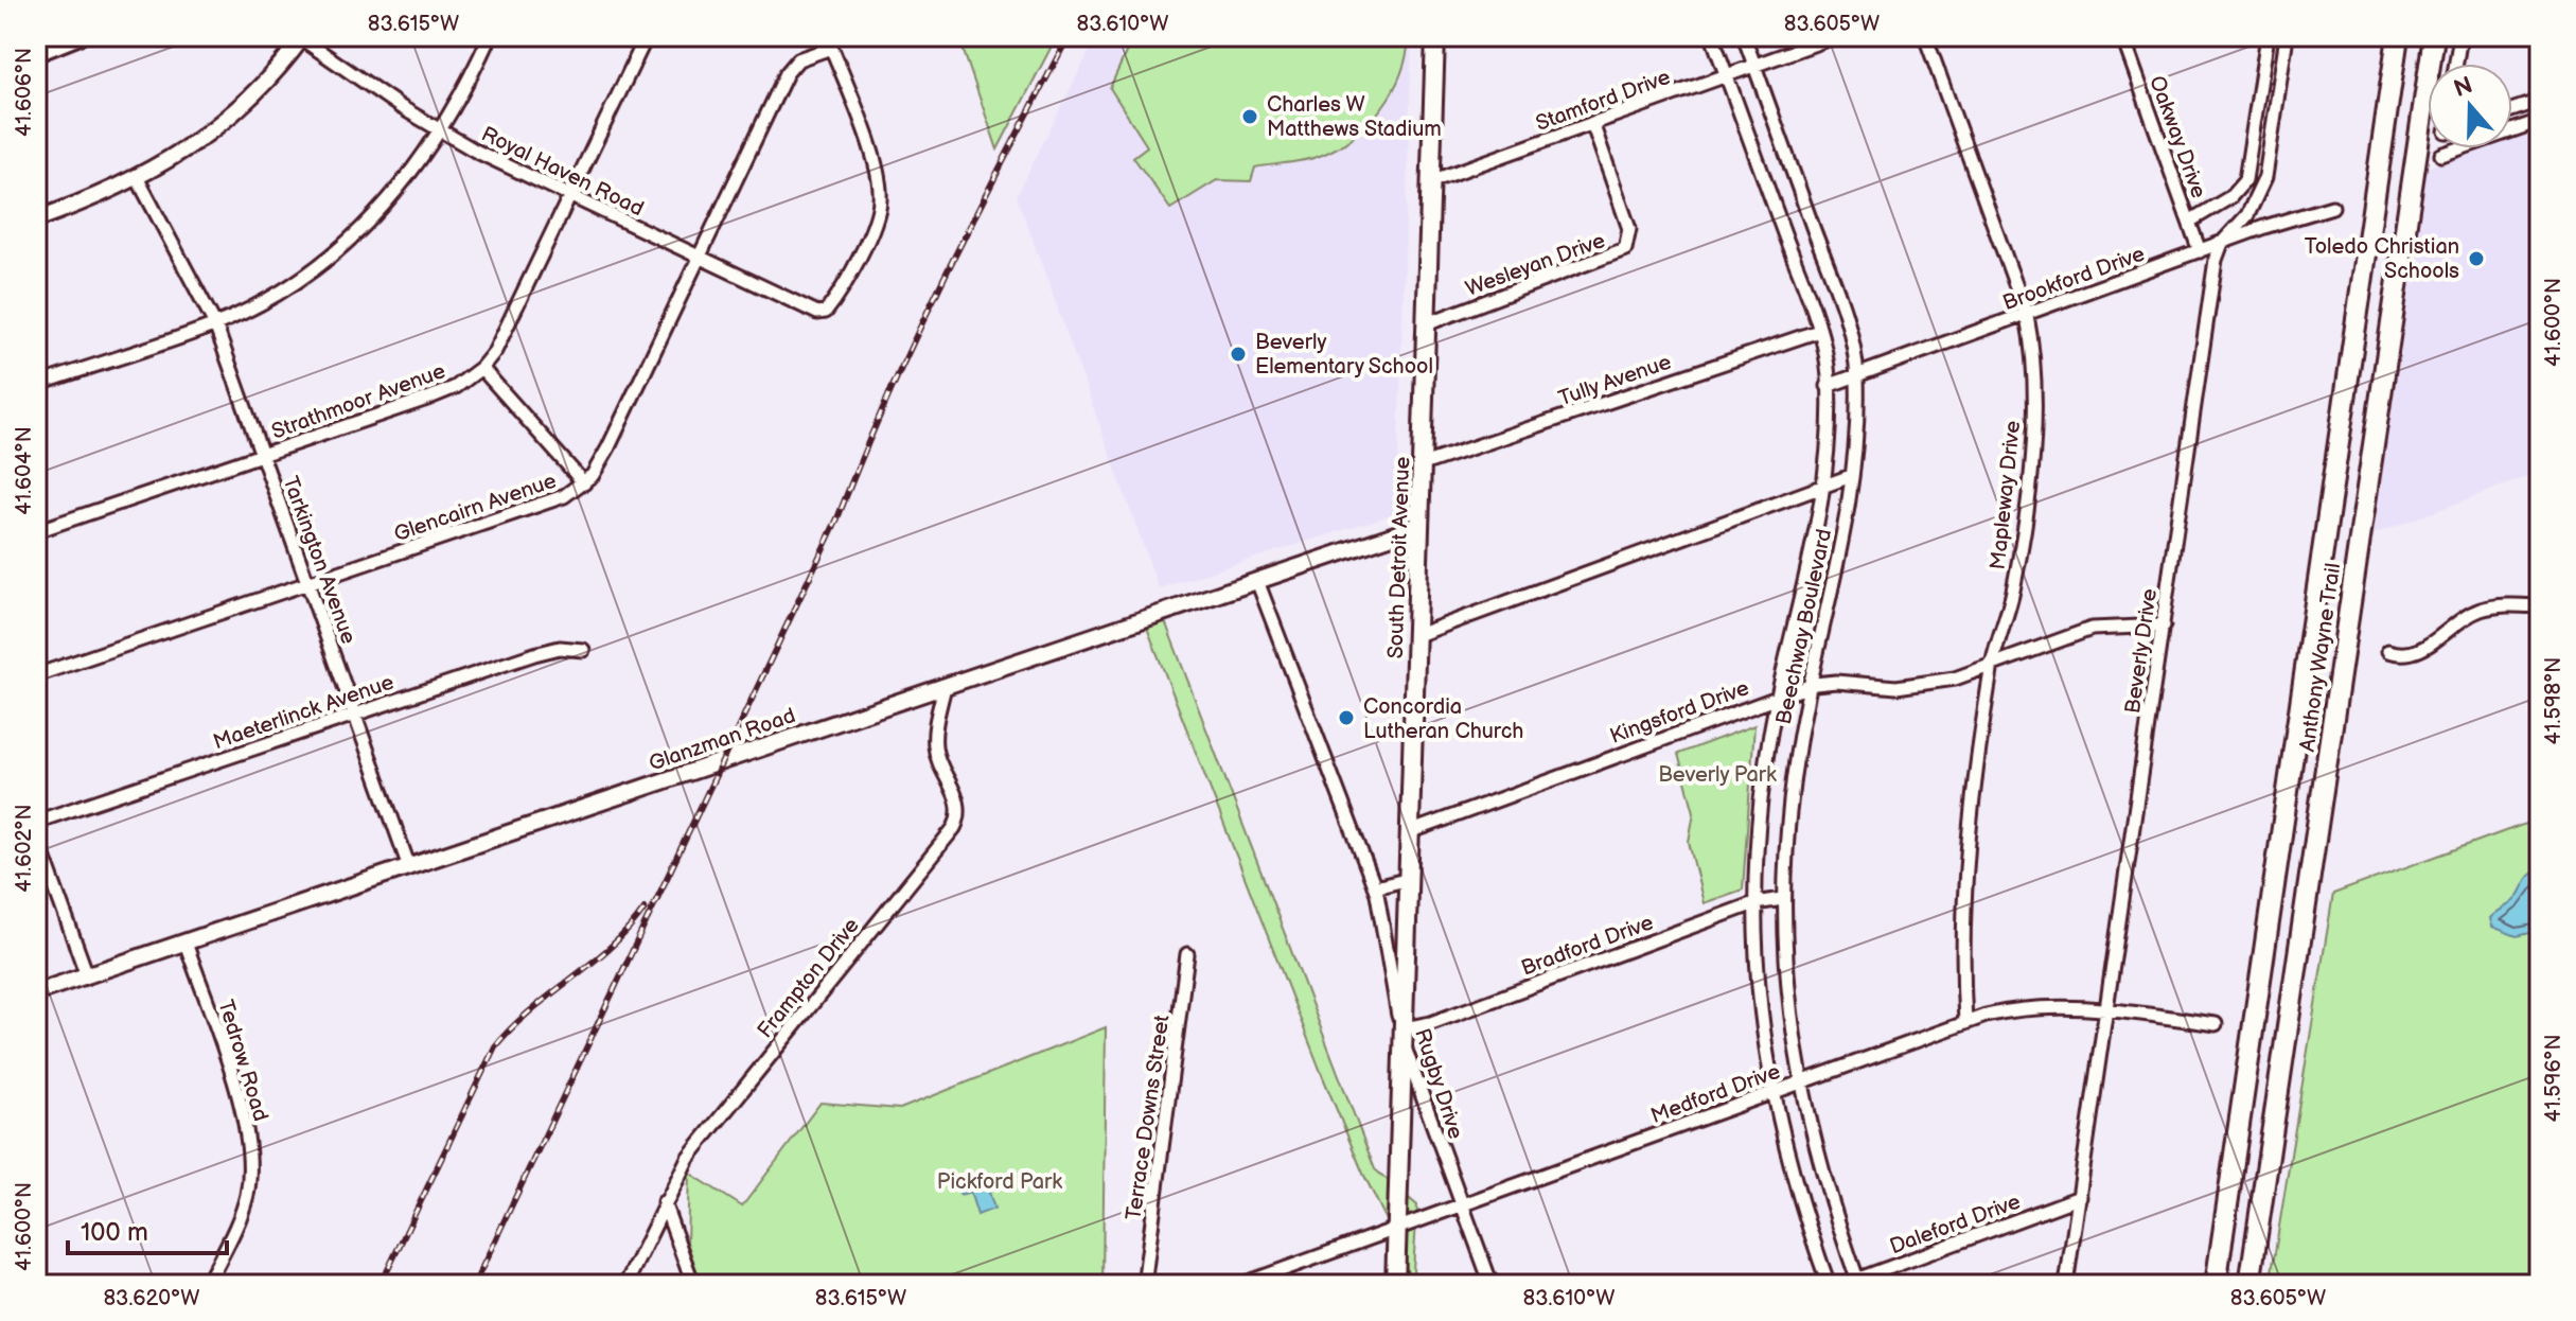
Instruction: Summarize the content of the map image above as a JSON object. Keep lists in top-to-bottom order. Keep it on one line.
{"streets":{"highway":["Anthony Wayne Trail"],"main road":["South Detroit Avenue"],"street":["Stamford Drive","Oakway Drive","Royal Haven Road","Wesleyan Drive","Brookford Drive","Tully Avenue","Strathmoor Avenue","Mapleway Drive","Glencairn Avenue","Tarkington Avenue","Beechway Boulevard","Beverly Drive","Maeterlinck Avenue","Kingsford Drive","Glanzman Road","Bradford Drive","Frampton Drive","Tedrow Road","Rugby Drive","Medford Drive","Terrace Downs Street","Daleford Drive"]},"crossings":[["Stamford Drive","Wesleyan Drive"],["Stamford Drive","South Detroit Avenue"],["Stamford Drive","Beechway Boulevard"],["Oakway Drive","Brookford Drive"],["Royal Haven Road","Strathmoor Avenue"],["Royal Haven Road","Glencairn Avenue"],["Wesleyan Drive","South Detroit Avenue"],["Brookford Drive","Mapleway Drive"],["Brookford Drive","Beechway Boulevard"],["Brookford Drive","Beverly Drive"],["Tully Avenue","South Detroit Avenue"],["Tully Avenue","Beechway Boulevard"],["Strathmoor Avenue","Tarkington Avenue"],["Mapleway Drive","Kingsford Drive"],["Mapleway Drive","Medford Drive"],["Glencairn Avenue","Tarkington Avenue"],["South Detroit Avenue","Kingsford Drive"],["South Detroit Avenue","Glanzman Road"],["South Detroit Avenue","Bradford Drive"],["South Detroit Avenue","Rugby Drive"],["South Detroit Avenue","Medford Drive"],["Tarkington Avenue","Maeterlinck Avenue"],["Tarkington Avenue","Glanzman Road"],["Beechway Boulevard","Kingsford Drive"],["Beechway Boulevard","Bradford Drive"],["Beechway Boulevard","Medford Drive"],["Beechway Boulevard","Daleford Drive"],["Beverly Drive","Kingsford Drive"],["Beverly Drive","Medford Drive"],["Beverly Drive","Daleford Drive"],["Glanzman Road","Frampton Drive"],["Glanzman Road","Tedrow Road"],["Glanzman Road","Rugby Drive"],["Rugby Drive","Medford Drive"]],"parks":["Beverly Park","Pickford Park"],"places":["Charles W Matthews Stadium","Toledo Christian Schools","Beverly Elementary School","Concordia Lutheran Church"],"scale_bar":"100 m","north":"top","coordinates":["83.615°W","83.610°W","83.605°W","41.606°N","41.600°N","41.604°N","41.598°N","41.602°N","41.596°N","83.620°W"]}
